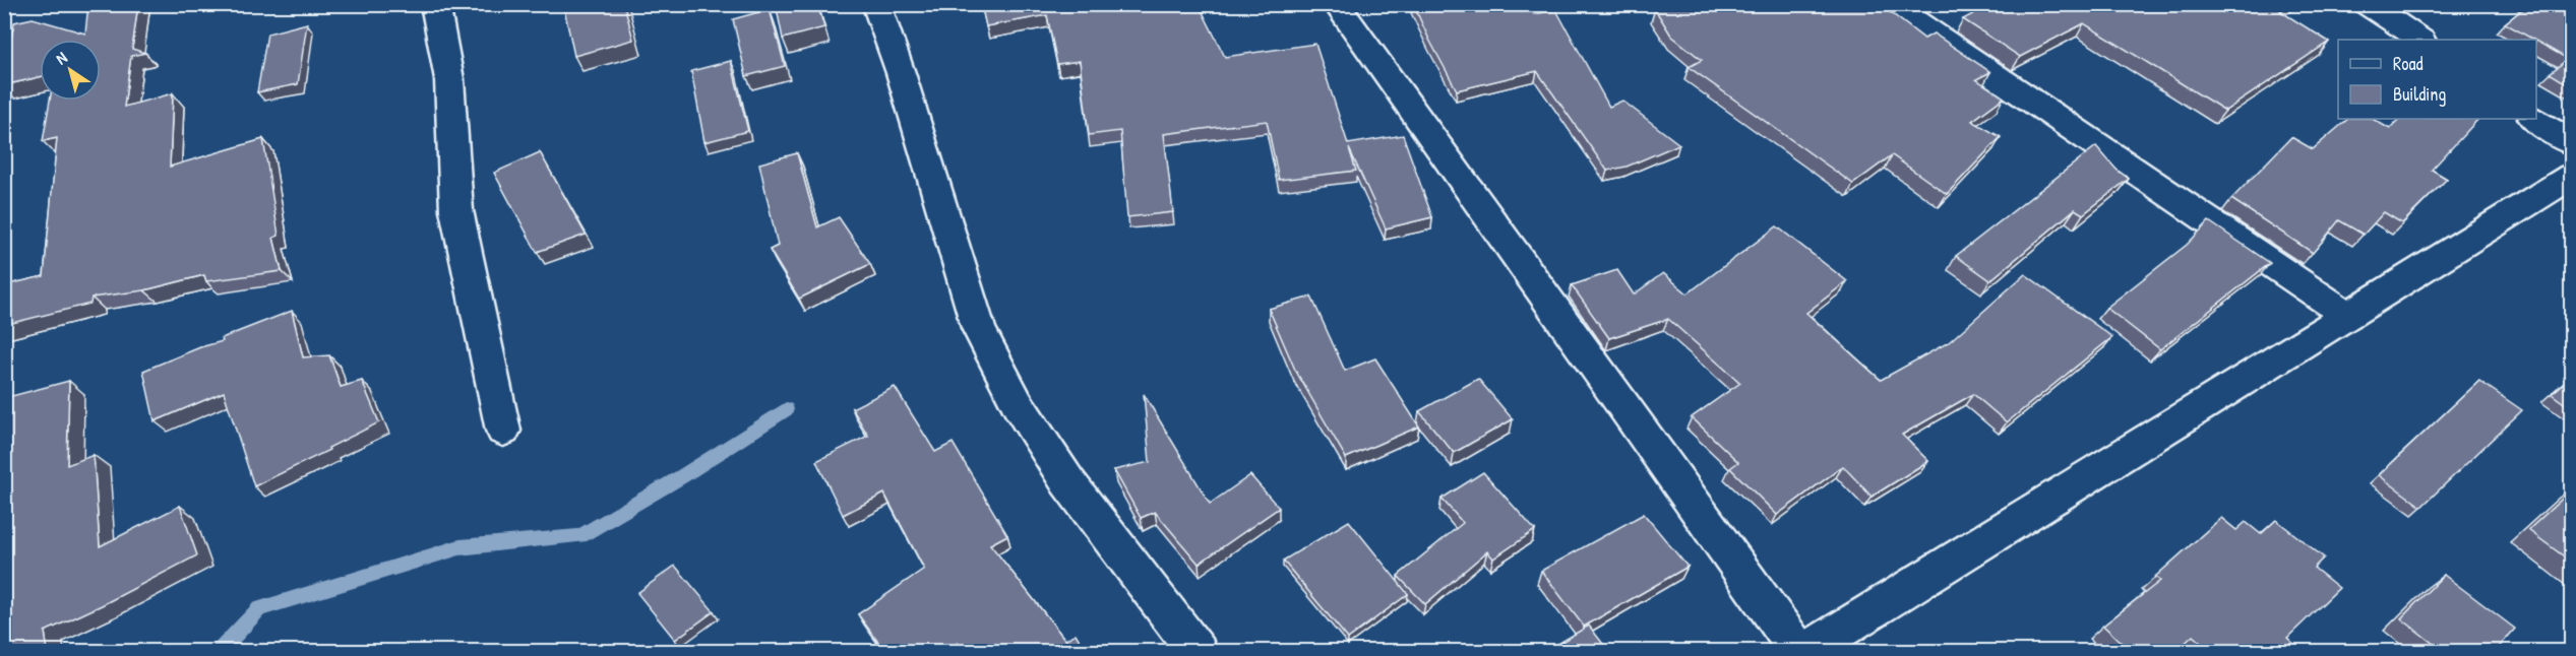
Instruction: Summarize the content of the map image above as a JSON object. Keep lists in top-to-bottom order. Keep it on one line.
{"legend":["Road","Building"],"north":"top left"}
